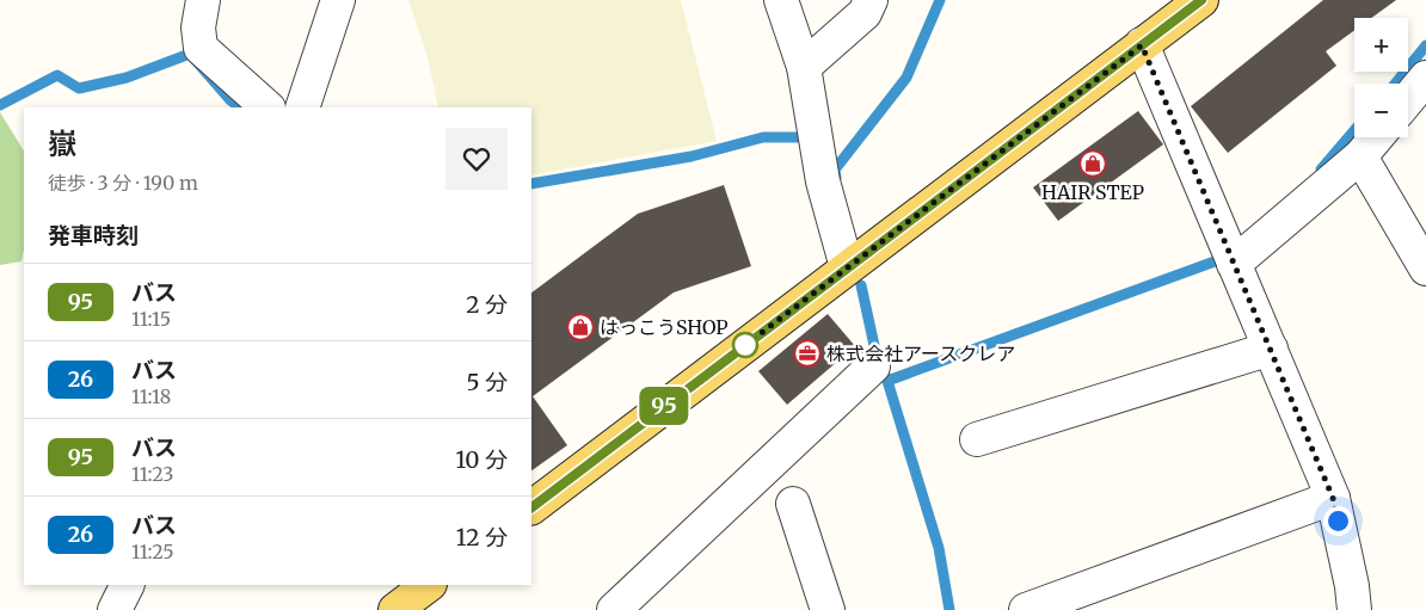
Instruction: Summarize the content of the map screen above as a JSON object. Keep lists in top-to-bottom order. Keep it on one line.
{"places":{"shop":["HAIR STEP","はっこうSHOP"],"office":["株式会社アースクレア"]},"lines":["bus line 95"],"page":{"on_map":"95","map_buttons":["+","−"],"heading":[["嶽","徒歩 · 3 分 · 190 m"],"発車時刻"],"list":[{"mark":"95","name":"バス","note":"11:15","value":"2 分"},{"mark":"26","name":"バス","note":"11:18","value":"5 分"},{"mark":"95","name":"バス","note":"11:23","value":"10 分"},{"mark":"26","name":"バス","note":"11:25","value":"12 分"}]}}
